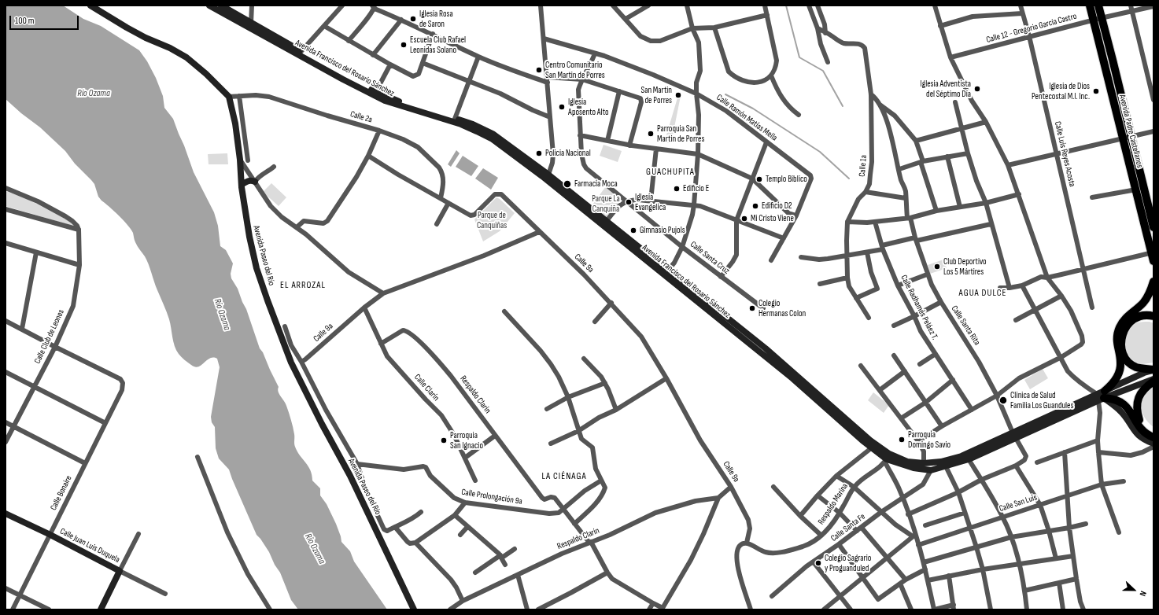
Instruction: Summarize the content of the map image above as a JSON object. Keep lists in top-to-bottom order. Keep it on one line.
{"streets":{"main road":["Avenida Francisco del Rosario Sánchez","Avenida Padre Castellanos","Avenida Paseo del Río","Calle Juan Luis Duquela"],"street":["Calle 12 - Gregorio García Castro","Calle 2a","Calle Ramón Matías Mella","Calle Luis Reyes Acosta","Calle 1a","Calle Santa Cruz","Calle 9a","Calle Radhamés Peláez T.","Calle Santa Rita","Calle Club de Leones","Calle Clarín","Respaldo Clarin","Calle Bonaire","Calle Prolongación 9a","Calle San Luis","Respaldo Marina","Calle Santa Fe","Respaldo Clarín"]},"crossings":[["Calle 12 - Gregorio García Castro","Avenida Padre Castellanos"],["Calle 12 - Gregorio García Castro","Calle Luis Reyes Acosta"],["Avenida Francisco del Rosario Sánchez","Calle Santa Rita"],["Avenida Francisco del Rosario Sánchez","Respaldo Marina"],["Avenida Francisco del Rosario Sánchez","Calle Santa Fe"],["Calle 2a","Avenida Paseo del Río"],["Calle Ramón Matías Mella","Calle Santa Cruz"],["Calle 9a","Calle Clarín"],["Calle 9a","Respaldo Marina"],["Calle Club de Leones","Calle Bonaire"],["Calle Clarín","Respaldo Clarin"],["Respaldo Clarin","Calle Prolongación 9a"],["Calle Bonaire","Calle Juan Luis Duquela"]],"districts":["GUACHUPITA","EL ARROZAL","AGUA DULCE","LA CIÉNAGA"],"water":["Río Ozama"],"parks":["Parque La Canquiña","Parque de Canquiñas"],"places":["Iglesia Rosa de Saron","Escuela Club Rafael Leonidas Solano","Centro Comunitario San Martin de Porres","Iglesia Adventista del Séptimo Día","Iglesia de Dios Pentecostal M.I. Inc.","San Martin de Porres","Iglesia Aposento Alto","Parroquia San Martin de Porres","Policia Nacional","Templo Biblico","Farmacia Moca","Edificio E","Iglesia Evangelica","Edificio D2","Mi Cristo Viene","Gimnasio Pujols","Club Deportivo Los 5 Mártires","Colegio Hermanas Colon","Clinica de Salud Familia Los Guandules","Parroquia Domingo Savio","Parroquia San Ignacio","Colegio Sagrario y Proguanduled"],"scale_bar":"100 m","north":"right"}
